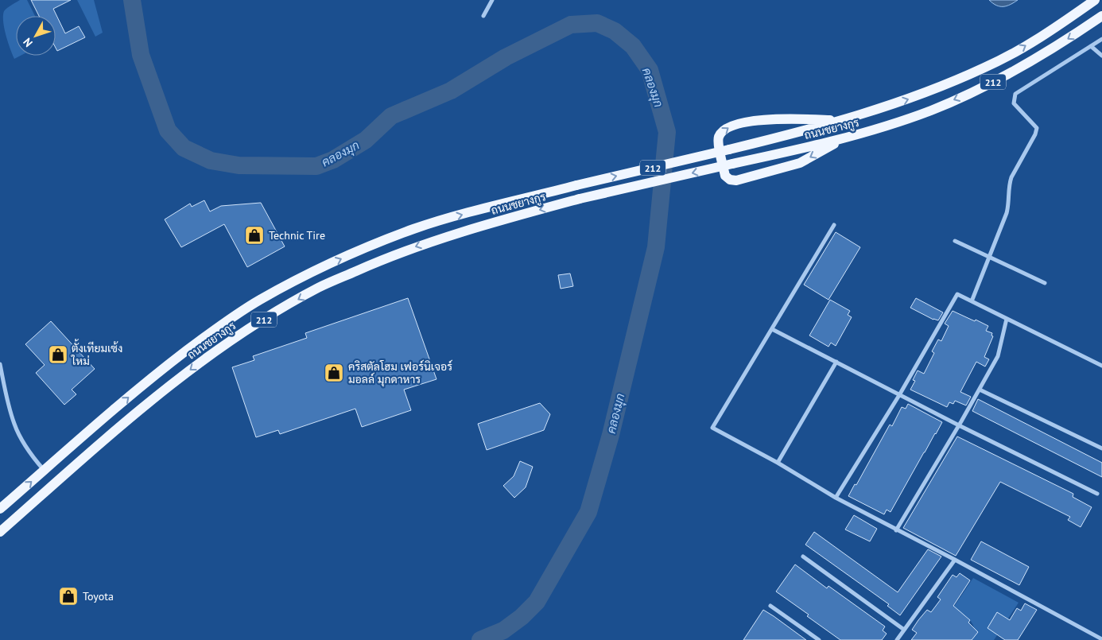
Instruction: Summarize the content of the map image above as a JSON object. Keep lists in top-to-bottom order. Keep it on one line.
{"streets":{"main road":["212","ถนนชยางกูร"]},"water":["คลองมุก"],"places":{"shop":["Technic Tire","ตั้งเทียมเซ้ง ใหม่","คริสตัลโฮม เฟอร์นิเจอร์ มอลล์ มุกดาหาร","Toyota"]},"north":"bottom left"}
